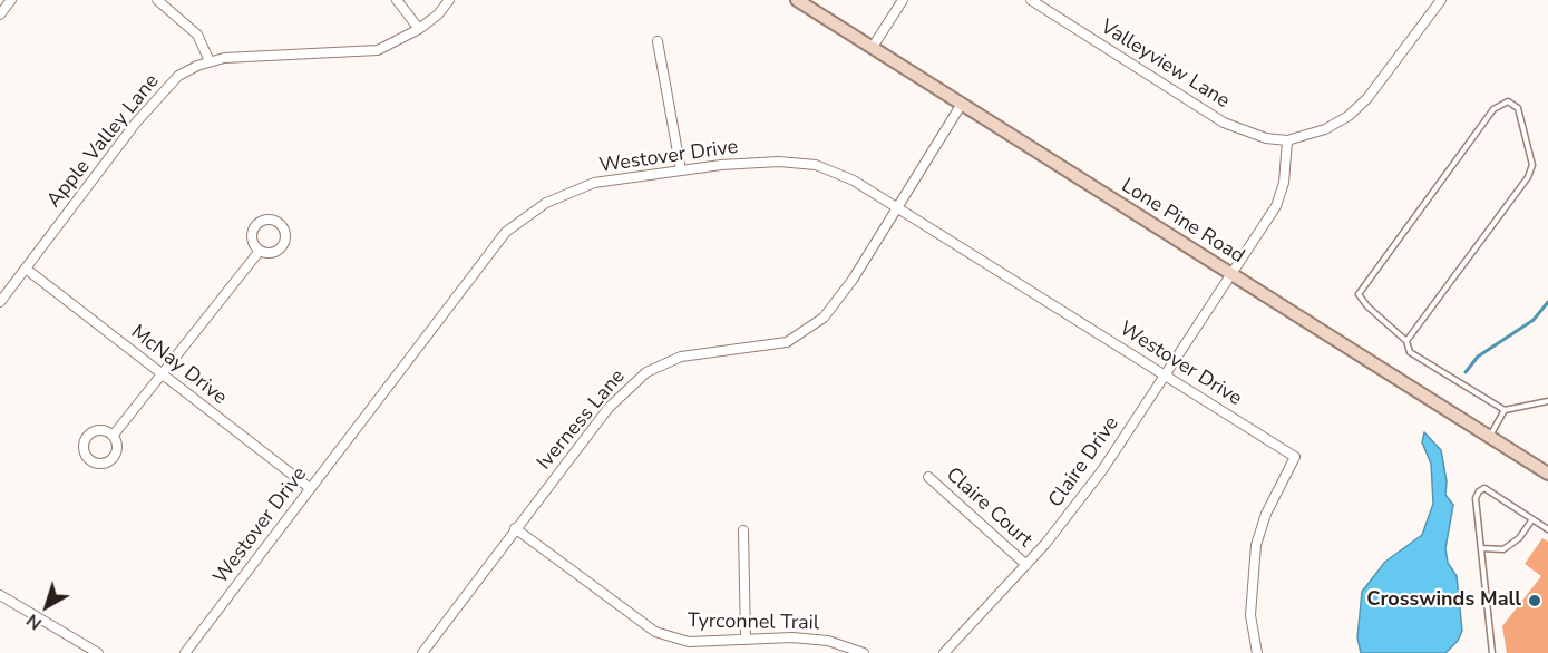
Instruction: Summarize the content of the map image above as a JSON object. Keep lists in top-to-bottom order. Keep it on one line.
{"streets":{"street":["Valleyview Lane","Apple Valley Lane","Westover Drive","Lone Pine Road","McNay Drive","Iverness Lane","Claire Drive","Claire Court","Tyrconnel Trail"]},"crossings":[["Valleyview Lane","Claire Drive"],["Apple Valley Lane","McNay Drive"],["Westover Drive","McNay Drive"],["Westover Drive","Iverness Lane"],["Westover Drive","Claire Drive"],["Lone Pine Road","Iverness Lane"],["Lone Pine Road","Claire Drive"],["Iverness Lane","Tyrconnel Trail"],["Claire Drive","Claire Court"]],"places":["Crosswinds Mall"],"north":"bottom left"}
